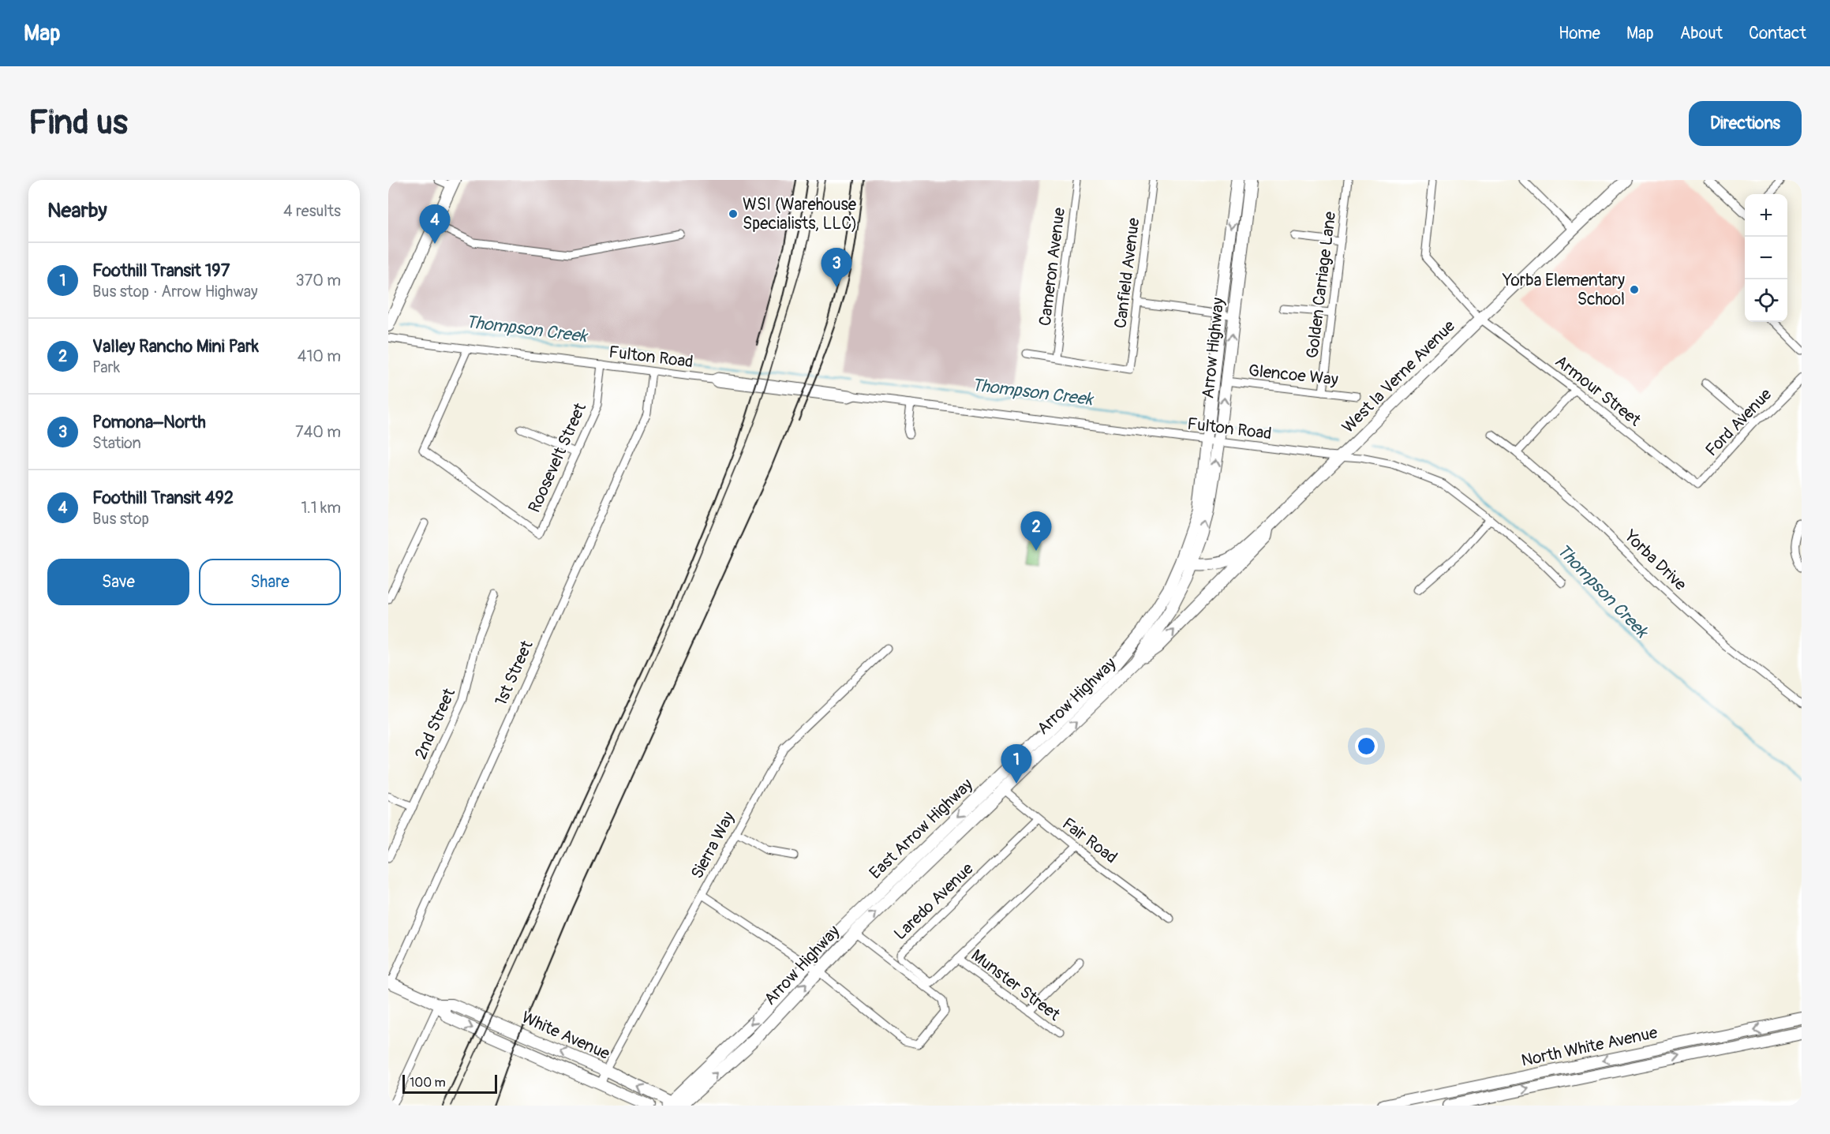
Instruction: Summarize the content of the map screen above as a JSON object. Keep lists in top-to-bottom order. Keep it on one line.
{"streets":{"main road":["Arrow Highway","West la Verne Avenue","East Arrow Highway","White Avenue","North White Avenue"],"street":["Cameron Avenue","Canfield Avenue","Golden Carriage Lane","Fulton Road","Glencoe Way","Armour Street","Ford Avenue","Roosevelt Street","Yorba Drive","1st Street","2nd Street","Fair Road","Sierra Way","Laredo Avenue","Munster Street"]},"crossings":[["Cameron Avenue","Canfield Avenue"],["Golden Carriage Lane","Glencoe Way"],["Arrow Highway","Fulton Road"],["Arrow Highway","Glencoe Way"],["Arrow Highway","West la Verne Avenue"],["Arrow Highway","East Arrow Highway"],["Arrow Highway","Fair Road"],["Arrow Highway","White Avenue"],["Fulton Road","West la Verne Avenue"],["Fulton Road","Roosevelt Street"],["Fulton Road","1st Street"],["West la Verne Avenue","Armour Street"],["West la Verne Avenue","East Arrow Highway"],["Armour Street","Ford Avenue"],["1st Street","White Avenue"],["East Arrow Highway","Fair Road"],["East Arrow Highway","White Avenue"],["Fair Road","Laredo Avenue"],["Sierra Way","White Avenue"],["Laredo Avenue","Munster Street"]],"one_way":["East Arrow Highway"],"water":["Thompson Creek"],"places":["WSI (Warehouse Specialists, LLC)","Yorba Elementary School"],"scale_bar":"100 m","page":{"header":"Map","nav":["Home","Map","About","Contact"],"buttons":["Directions",["Save","Share"]],"title":"Find us","heading":["Nearby","4 results"],"map_buttons":["+","−"],"pins":["4","3","2","1"],"list":[{"mark":"1","name":"Foothill Transit 197","note":"Bus stop · Arrow Highway","value":"370 m"},{"mark":"2","name":"Valley Rancho Mini Park","note":"Park","value":"410 m"},{"mark":"3","name":"Pomona–North","note":"Station","value":"740 m"},{"mark":"4","name":"Foothill Transit 492","note":"Bus stop","value":"1.1 km"}],"scale":"100 m"}}
